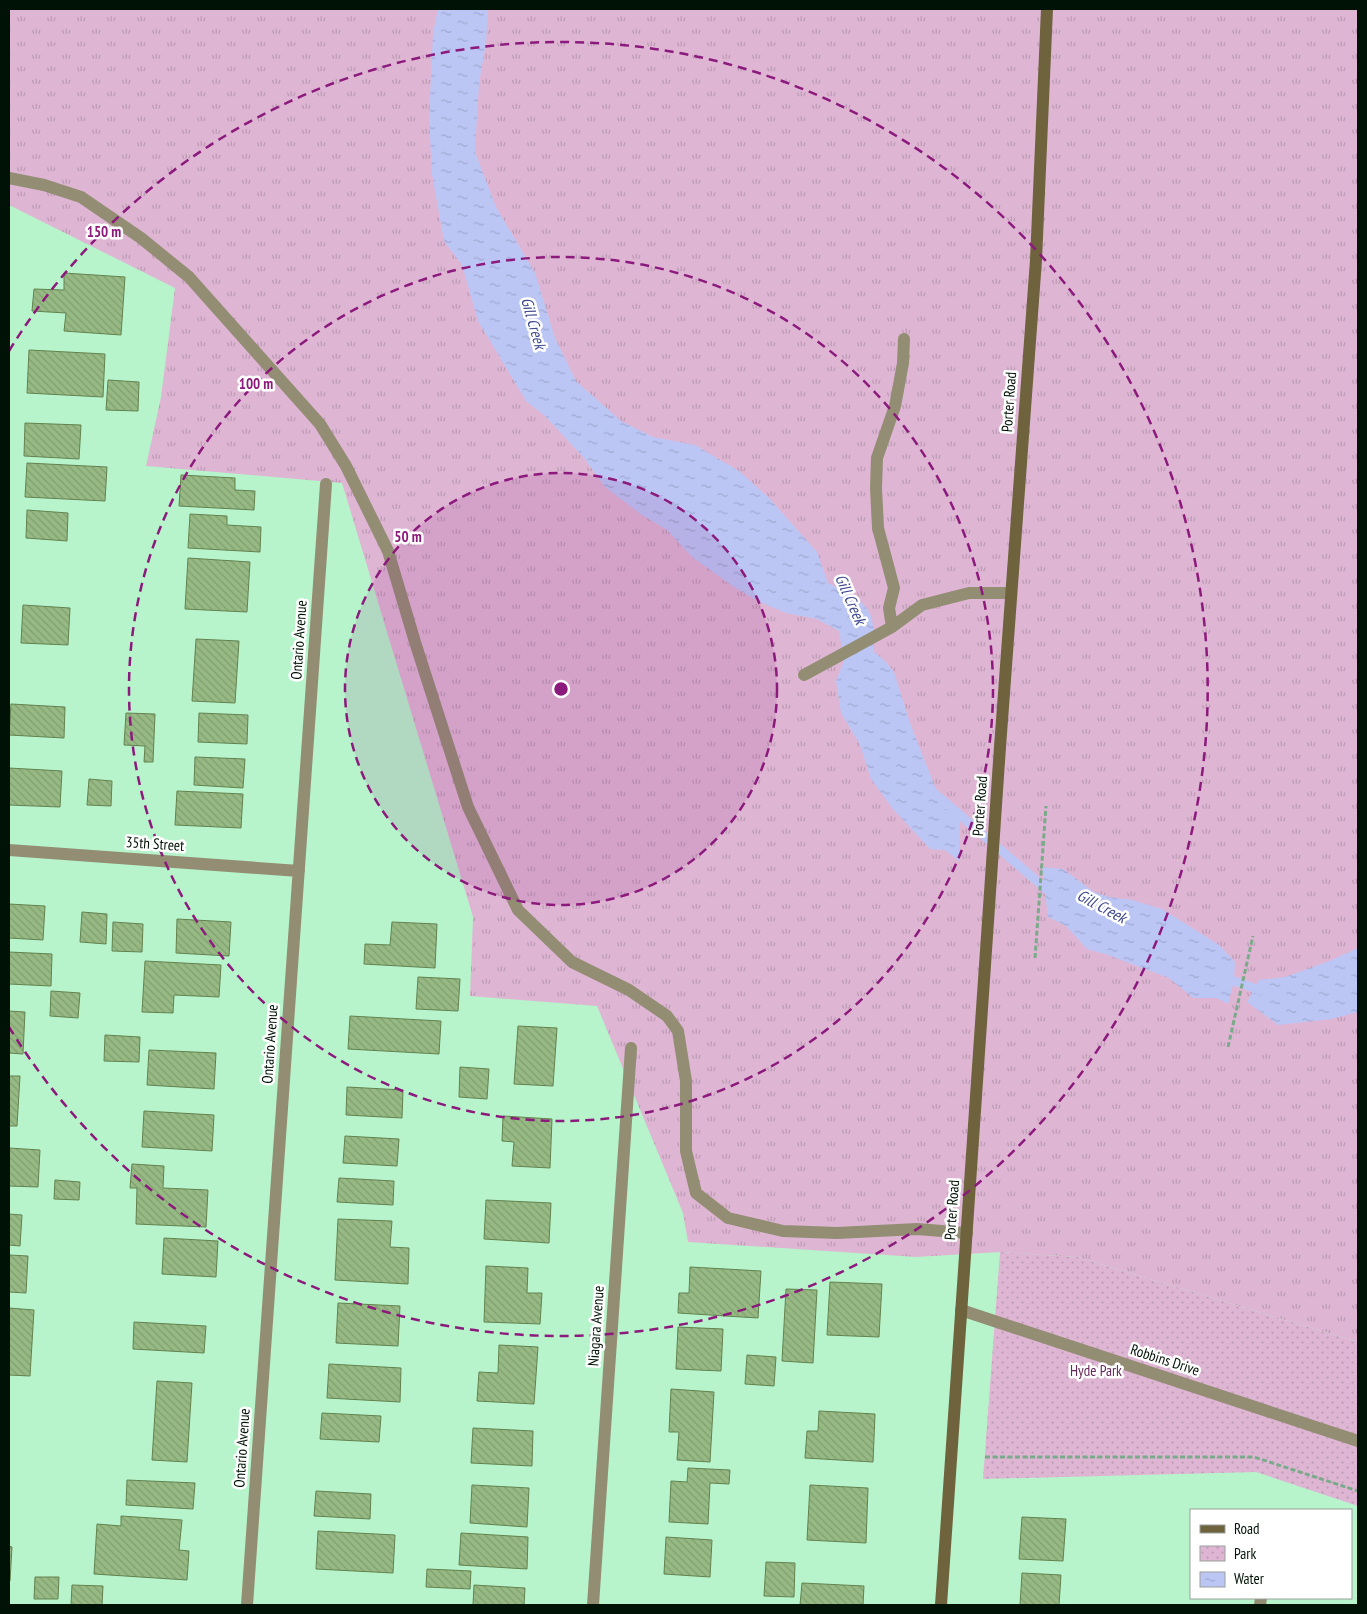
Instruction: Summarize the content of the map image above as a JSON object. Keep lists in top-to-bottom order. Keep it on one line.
{"streets":{"main road":["Porter Road"],"street":["Ontario Avenue","35th Street","Niagara Avenue","Robbins Drive"]},"crossings":[["Porter Road","Robbins Drive"],["Ontario Avenue","35th Street"]],"water":["Gill Creek"],"parks":["Hyde Park"],"legend":["Road","Park","Water"],"rings":["150 m","100 m","50 m"]}
